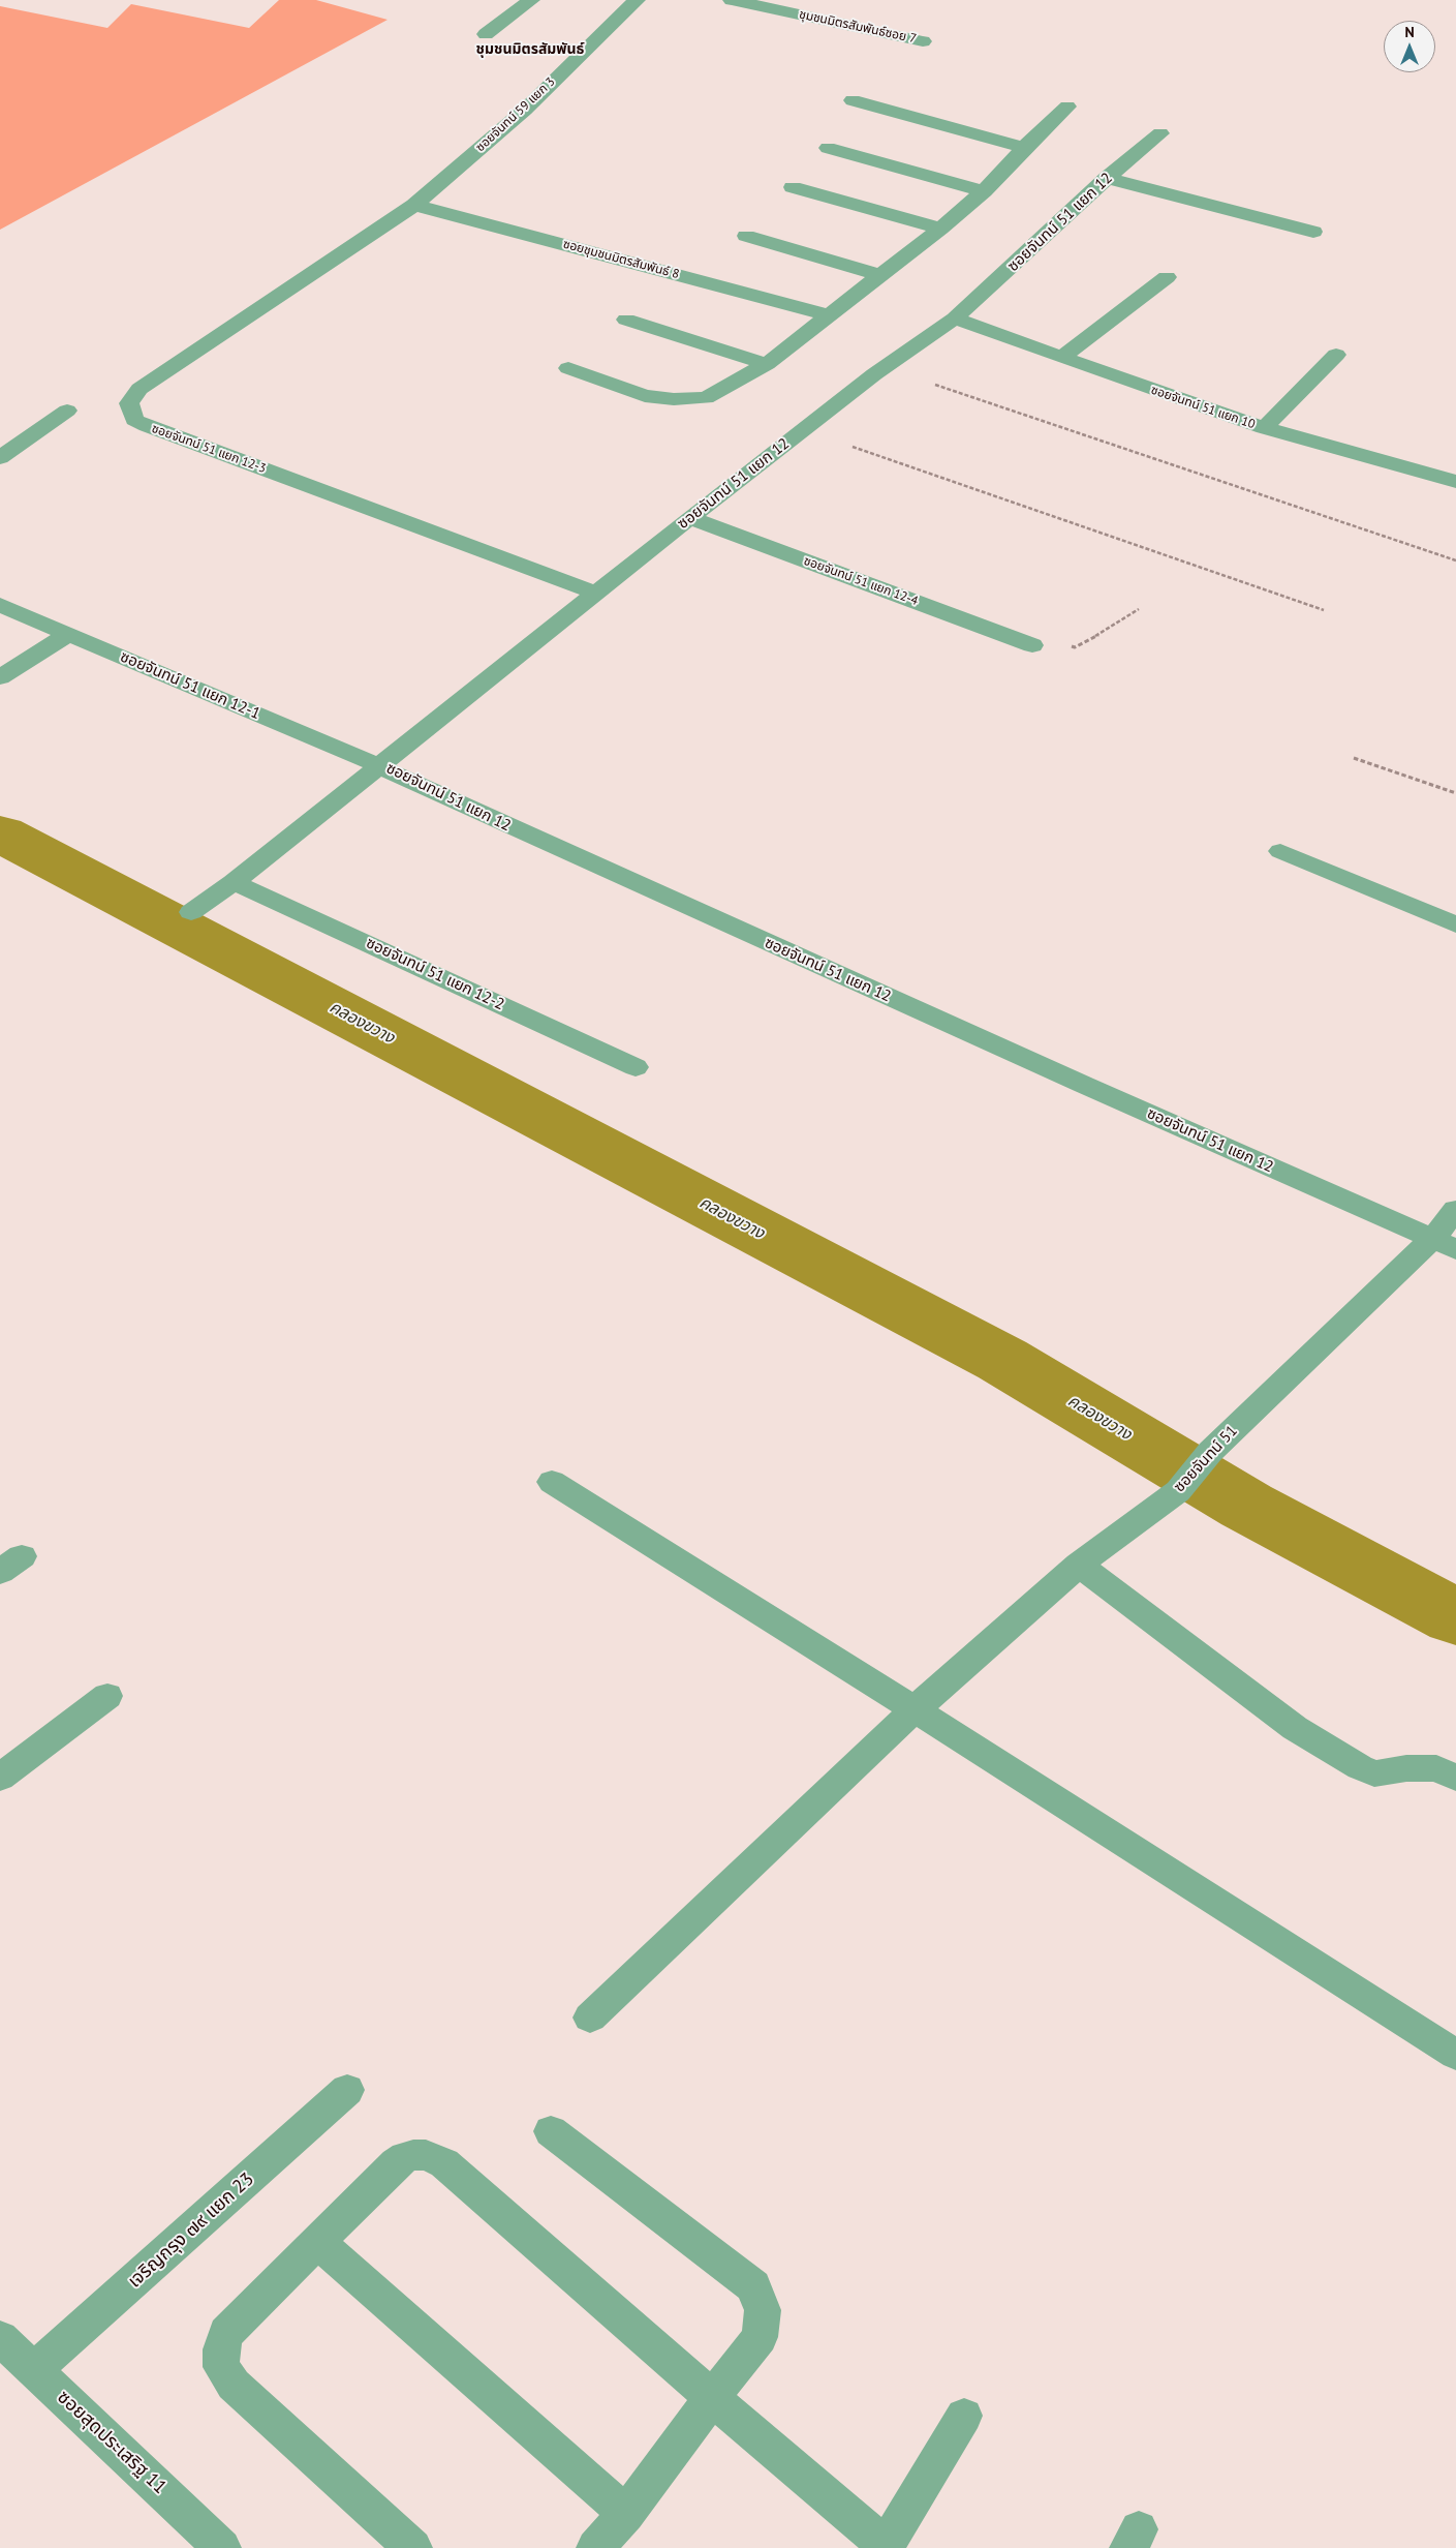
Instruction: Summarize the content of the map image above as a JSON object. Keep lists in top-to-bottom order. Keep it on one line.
{"streets":{"street":["ชุมชนมิตรสัมพันธ์ซอย 7","ซอยจันทน์ 59 แยก 3","ซอยจันทน์ 51 แยก 12","ซอยชุมชนมิตรสัมพันธ์ 8","ซอยจันทน์ 51 แยก 10","ซอยจันทน์ 51 แยก 12-3","ซอยจันทน์ 51 แยก 12-4","ซอยจันทน์ 51 แยก 12-1","ซอยจันทน์ 51 แยก 12-2","ซอยจันทน์ 51","เจริญกรุง ๗๙ แยก 23","ซอยสุดประเสริฐ 11"]},"crossings":[["ซอยจันทน์ 59 แยก 3","ซอยชุมชนมิตรสัมพันธ์ 8"],["ซอยจันทน์ 59 แยก 3","ซอยจันทน์ 51 แยก 12-3"],["ซอยจันทน์ 51 แยก 12","ซอยจันทน์ 51 แยก 10"],["ซอยจันทน์ 51 แยก 12","ซอยจันทน์ 51 แยก 12-3"],["ซอยจันทน์ 51 แยก 12","ซอยจันทน์ 51 แยก 12-4"],["ซอยจันทน์ 51 แยก 12","ซอยจันทน์ 51 แยก 12-1"],["ซอยจันทน์ 51 แยก 12","ซอยจันทน์ 51"],["ซอยชุมชนมิตรสัมพันธ์ 8","ซอยจันทน์ 51 แยก 12-3"],["เจริญกรุง ๗๙ แยก 23","ซอยสุดประเสริฐ 11"]],"districts":["ชุมชนมิตรสัมพันธ์"],"water":["คลองขวาง"],"north":"top"}
